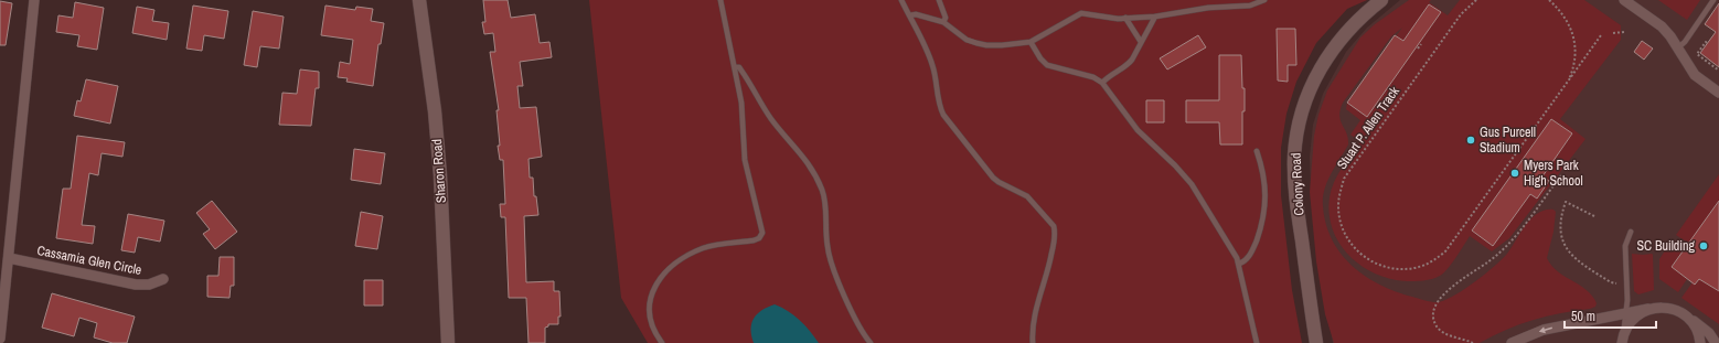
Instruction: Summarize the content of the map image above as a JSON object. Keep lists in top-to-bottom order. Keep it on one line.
{"streets":{"street":["Sharon Road","Colony Road","Cassamia Glen Circle"],"path":["Stuart P. Allen Track"]},"places":["Gus Purcell Stadium","Myers Park High School","SC Building"],"scale_bar":"50 m"}
